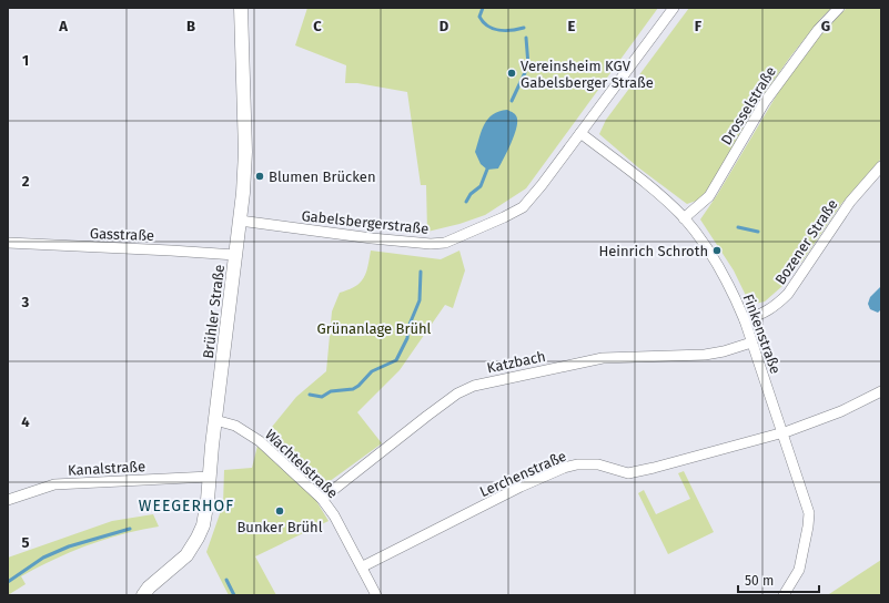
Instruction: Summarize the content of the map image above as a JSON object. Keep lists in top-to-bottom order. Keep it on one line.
{"streets":{"main road":["Brühler Straße"],"street":["Drosselstraße","Gabelsbergerstraße","Gasstraße","Bozener Straße","Finkenstraße","Katzbach","Wachtelstraße","Kanalstraße","Lerchenstraße"]},"crossings":[["Drosselstraße","Finkenstraße"],["Gabelsbergerstraße","Brühler Straße"],["Gabelsbergerstraße","Finkenstraße"],["Gasstraße","Brühler Straße"],["Bozener Straße","Finkenstraße"],["Brühler Straße","Wachtelstraße"],["Brühler Straße","Kanalstraße"],["Finkenstraße","Katzbach"],["Finkenstraße","Lerchenstraße"],["Katzbach","Wachtelstraße"],["Wachtelstraße","Lerchenstraße"]],"districts":["WEEGERHOF"],"parks":["Grünanlage Brühl"],"places":["Vereinsheim KGV Gabelsberger Straße","Blumen Brücken","Heinrich Schroth","Bunker Brühl"],"scale_bar":"50 m","grid":{"columns":["A","B","C","D","E","F","G"],"rows":["1","2","3","4","5"]}}
